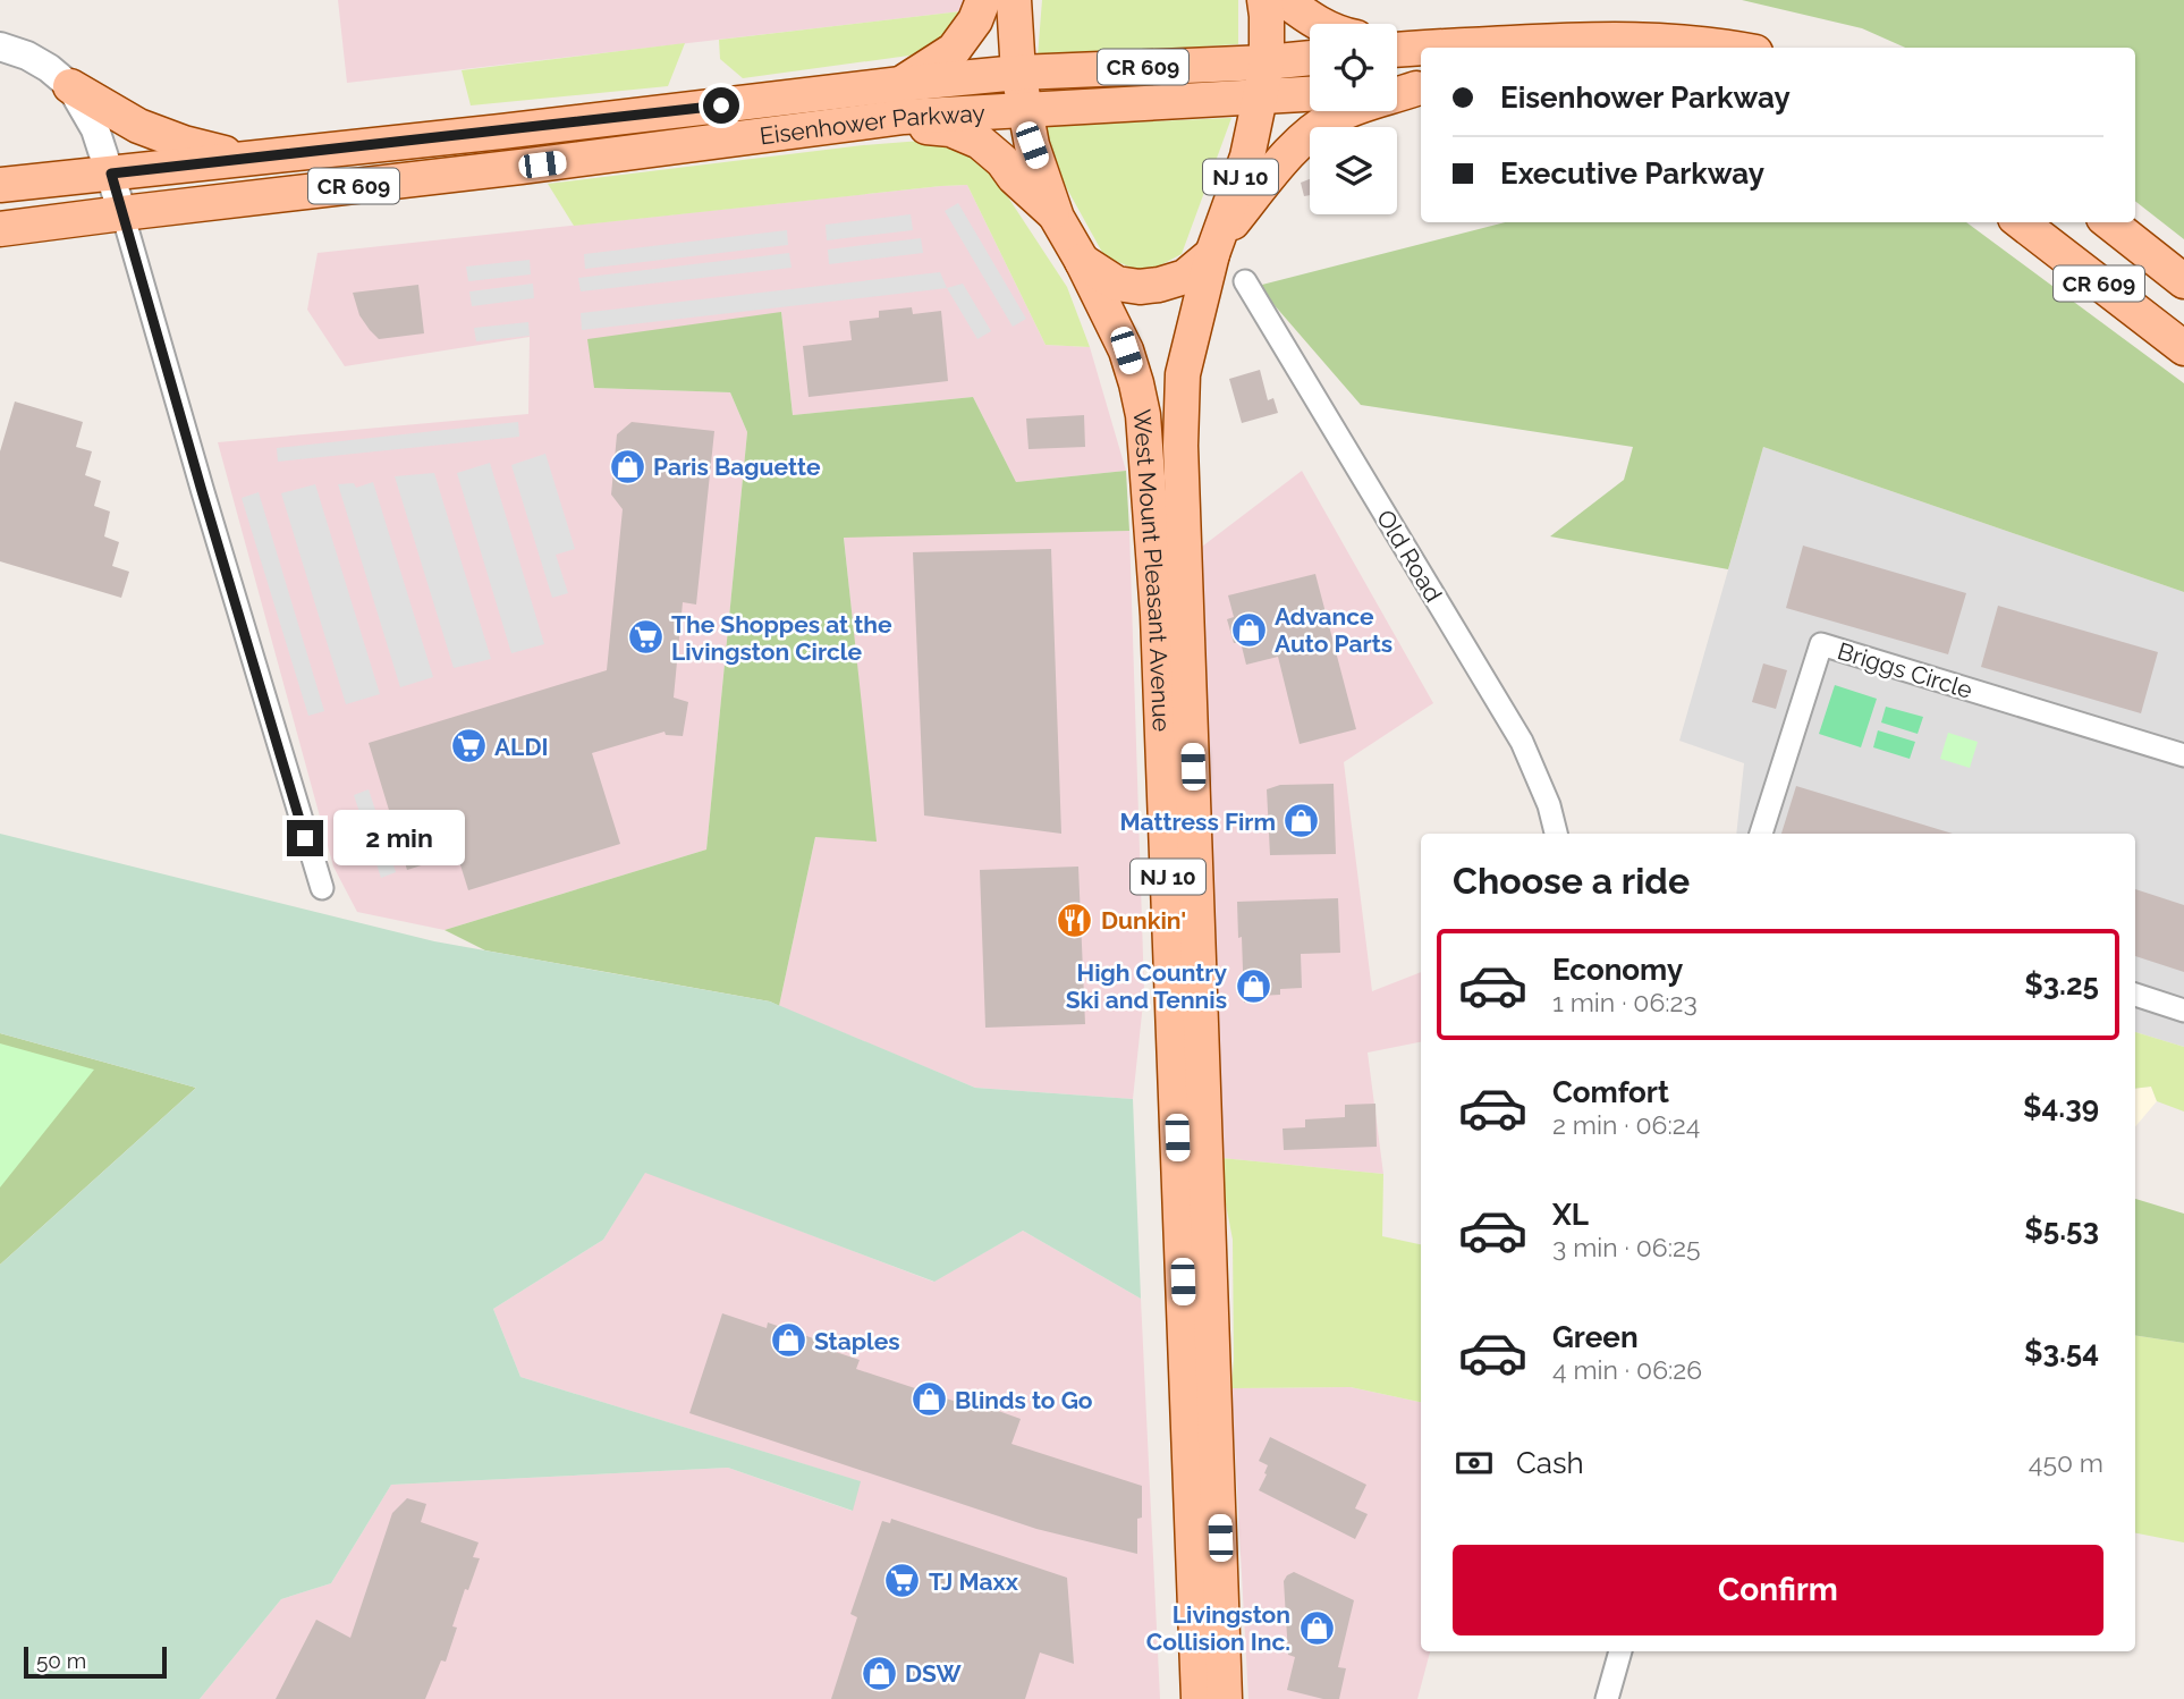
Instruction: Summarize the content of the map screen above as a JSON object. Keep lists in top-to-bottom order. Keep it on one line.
{"streets":{"main road":["CR 609","Eisenhower Parkway","NJ 10","West Mount Pleasant Avenue"],"street":["Old Road","Briggs Circle"]},"crossings":[["Eisenhower Parkway","NJ 10"],["NJ 10","West Mount Pleasant Avenue"]],"places":{"shop":["Paris Baguette","Advance Auto Parts","Mattress Firm","High Country Ski and Tennis","Staples","Blinds to Go","Livingston Collision Inc.","DSW"],"supermarket":["The Shoppes at the Livingston Circle","ALDI","TJ Maxx"],"restaurant":["Dunkin'"]},"scale_bar":"50 m","page":{"banner":["Eisenhower Parkway","Executive Parkway"],"bubble":"2 min","heading":"Choose a ride","list":[{"name":"Economy","note":"1 min · 06:23","value":"$3.25"},{"name":"Comfort","note":"2 min · 06:24","value":"$4.39"},{"name":"XL","note":"3 min · 06:25","value":"$5.53"},{"name":"Green","note":"4 min · 06:26","value":"$3.54"}],"pay":["Cash","450 m"],"buttons":"Confirm","scale":"50 m"}}
